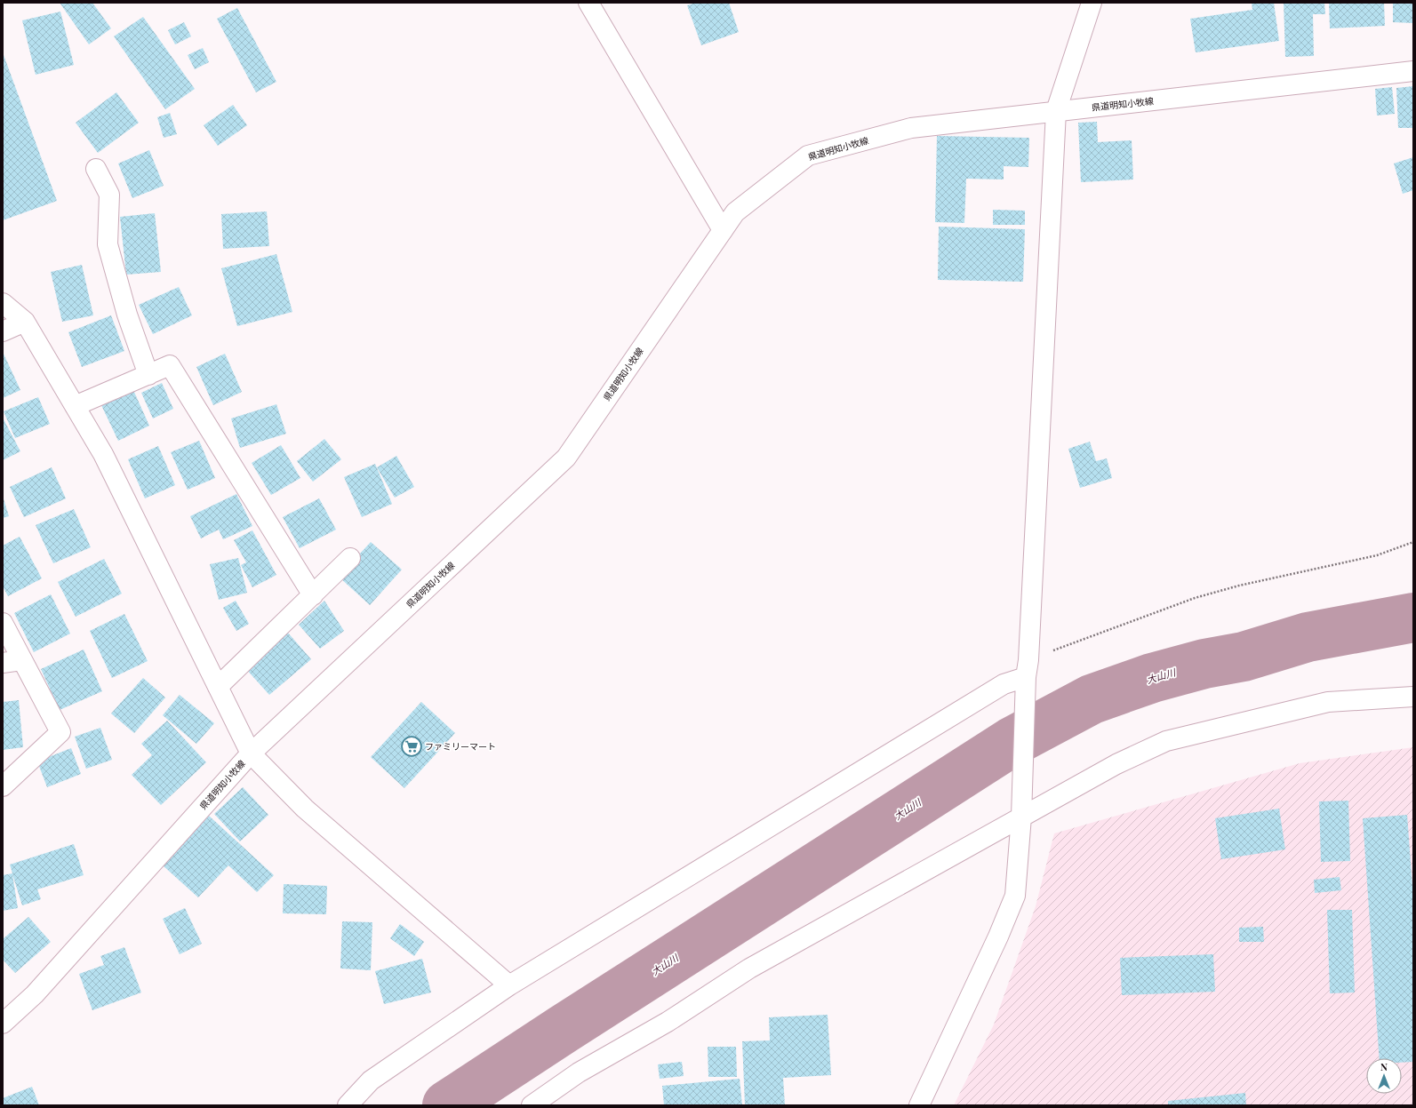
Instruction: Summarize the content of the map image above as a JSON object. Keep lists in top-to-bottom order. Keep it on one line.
{"streets":{"street":["県道明知小牧線"]},"water":["大山川"],"places":{"supermarket":["ファミリーマート"]},"north":"top"}
